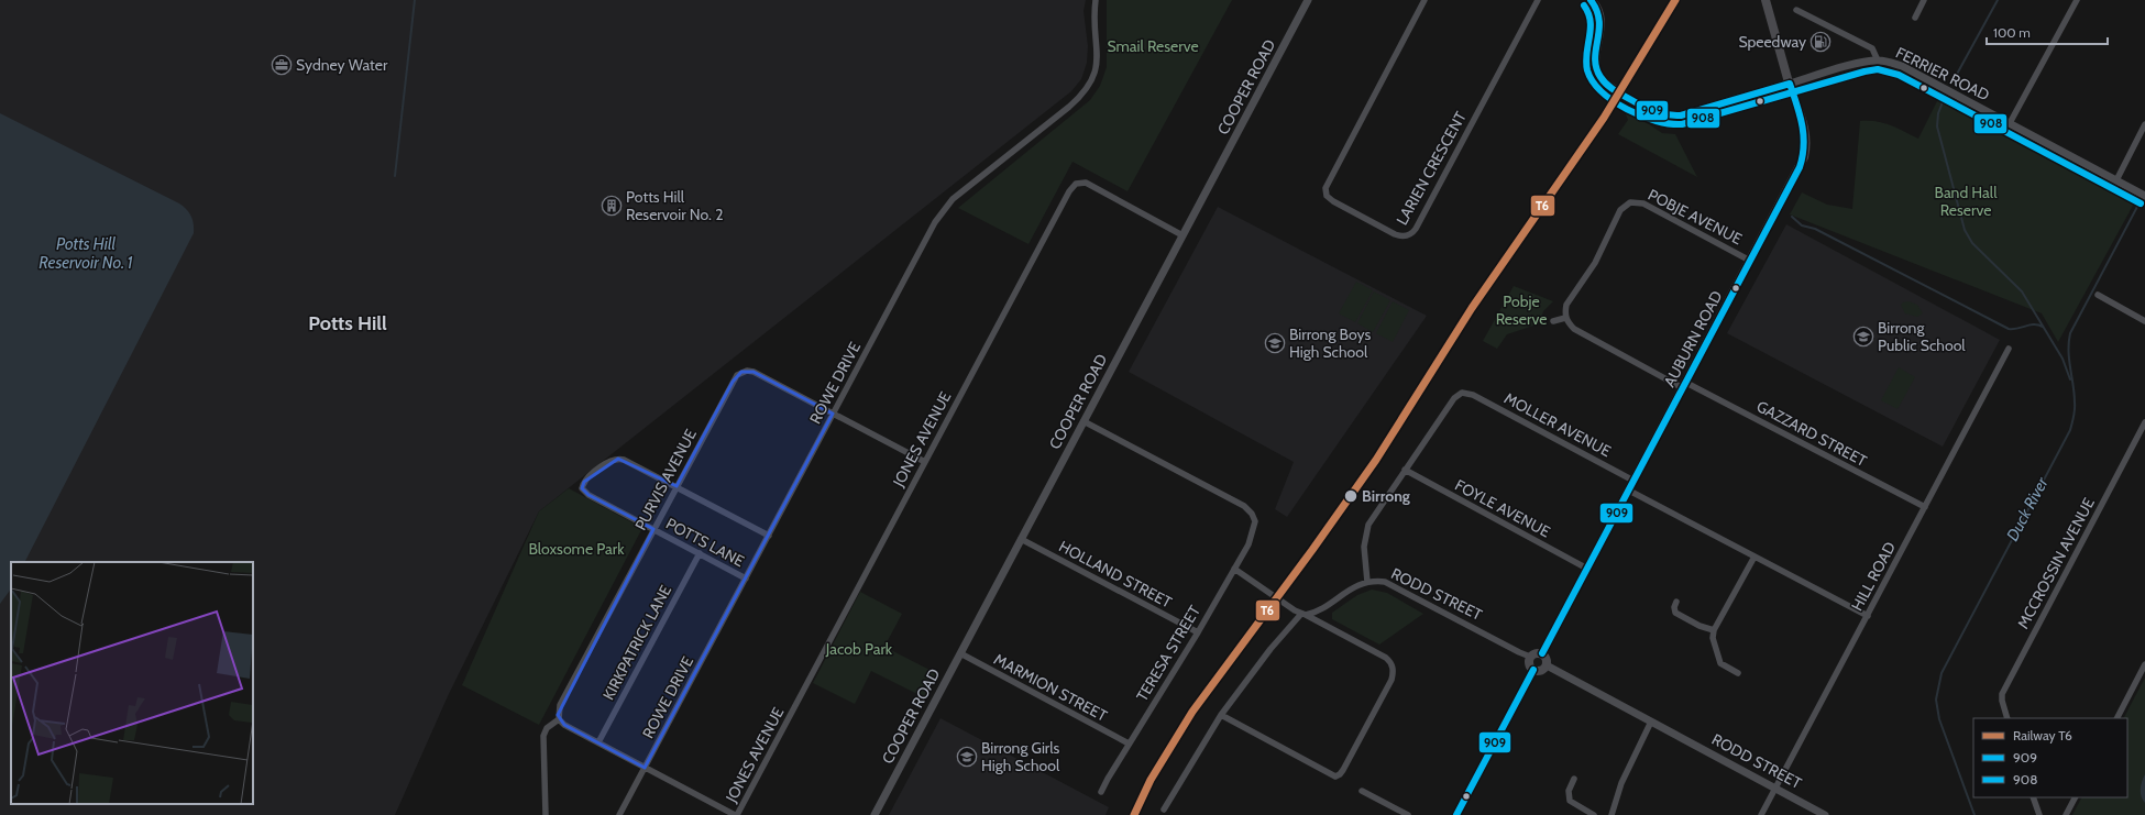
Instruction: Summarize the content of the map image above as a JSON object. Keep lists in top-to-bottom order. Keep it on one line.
{"streets":{"main road":["FERRIER ROAD","AUBURN ROAD"],"street":["COOPER ROAD","LARIEN CRESCENT","POBJE AVENUE","ROWE DRIVE","MOLLER AVENUE","GAZZARD STREET","JONES AVENUE","PURVIS AVENUE","FOYLE AVENUE","POTTS LANE","MCCROSSIN AVENUE","HOLLAND STREET","HILL ROAD","RODD STREET","KIRKPATRICK LANE","TERESA STREET","MARMION STREET"]},"crossings":[["FERRIER ROAD","AUBURN ROAD"],["COOPER ROAD","JONES AVENUE"],["COOPER ROAD","HOLLAND STREET"],["COOPER ROAD","TERESA STREET"],["COOPER ROAD","MARMION STREET"],["POBJE AVENUE","AUBURN ROAD"],["AUBURN ROAD","MOLLER AVENUE"],["AUBURN ROAD","GAZZARD STREET"],["AUBURN ROAD","FOYLE AVENUE"],["AUBURN ROAD","RODD STREET"],["ROWE DRIVE","PURVIS AVENUE"],["ROWE DRIVE","POTTS LANE"],["MOLLER AVENUE","FOYLE AVENUE"],["GAZZARD STREET","HILL ROAD"],["PURVIS AVENUE","POTTS LANE"],["POTTS LANE","KIRKPATRICK LANE"],["HOLLAND STREET","TERESA STREET"],["HILL ROAD","RODD STREET"],["TERESA STREET","MARMION STREET"]],"districts":["Potts Hill"],"water":["Potts Hill Reservoir No. 1","Duck River"],"parks":["Smail Reserve","Band Hall Reserve","Pobje Reserve","Bloxsome Park","Jacob Park"],"places":{"fuel station":["Speedway"],"office":["Sydney Water"],"building":["Potts Hill Reservoir No. 2"],"school or university":["Birrong Public School","Birrong Boys High School","Birrong Girls High School"],"other":["Birrong"]},"lines":["rail line T6","transit line 909","transit line 908"],"legend":["Railway T6","909","908"],"scale_bar":"100 m"}
